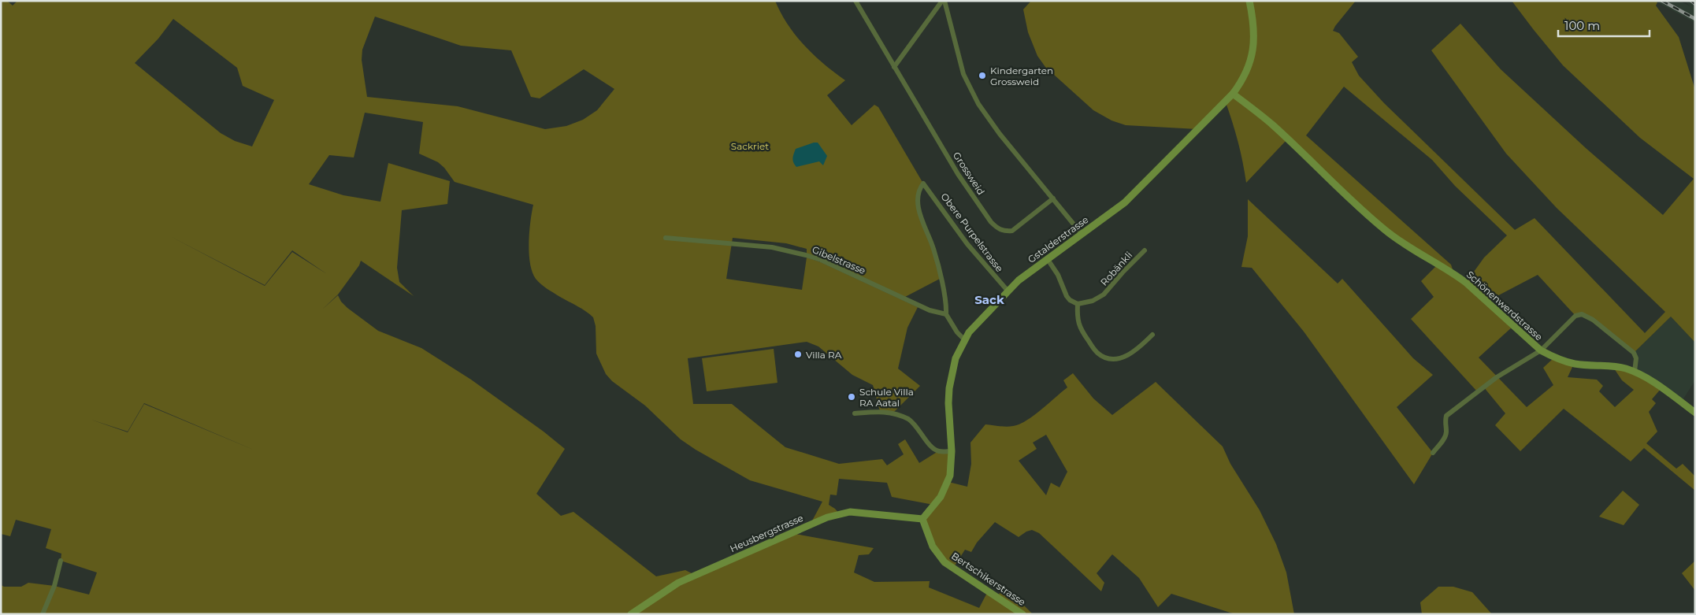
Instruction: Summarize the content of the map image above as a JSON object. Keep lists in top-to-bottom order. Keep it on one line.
{"streets":{"street":["Grossweid","Obere Purpelstrasse","Gstalderstrasse","Gibelstrasse","Robänkli","Schönenwerdstrasse","Heusbergstrasse","Bertschikerstrasse"]},"crossings":[["Obere Purpelstrasse","Gstalderstrasse"],["Obere Purpelstrasse","Gibelstrasse"],["Gstalderstrasse","Schönenwerdstrasse"],["Gstalderstrasse","Heusbergstrasse"],["Gstalderstrasse","Bertschikerstrasse"],["Heusbergstrasse","Bertschikerstrasse"]],"districts":["Sack"],"parks":["Sackriet"],"places":["Kindergarten Grossweid","Villa RA","Schule Villa RA Aatal"],"scale_bar":"100 m"}
